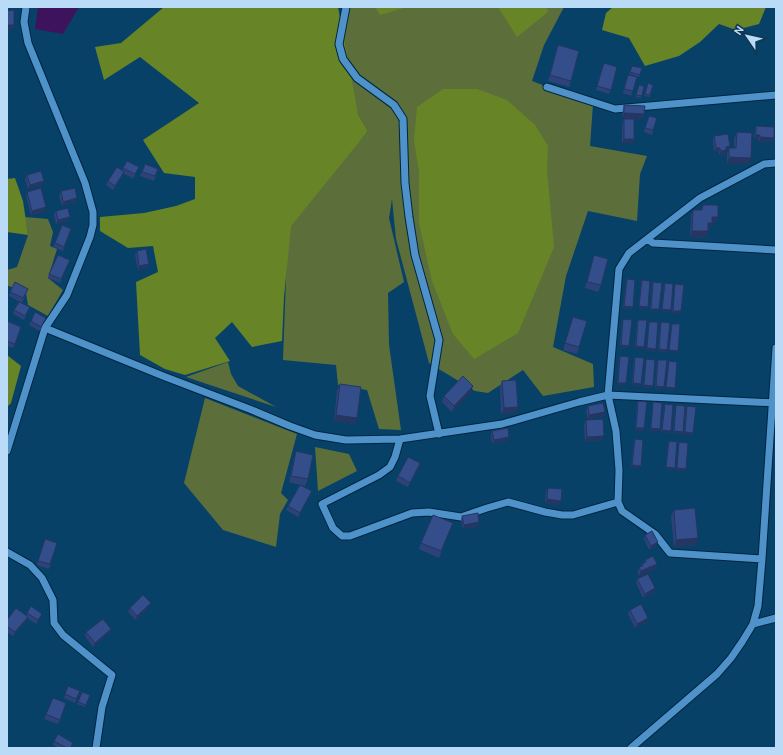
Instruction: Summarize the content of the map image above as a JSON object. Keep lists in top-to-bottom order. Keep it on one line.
{"north":"top left"}
